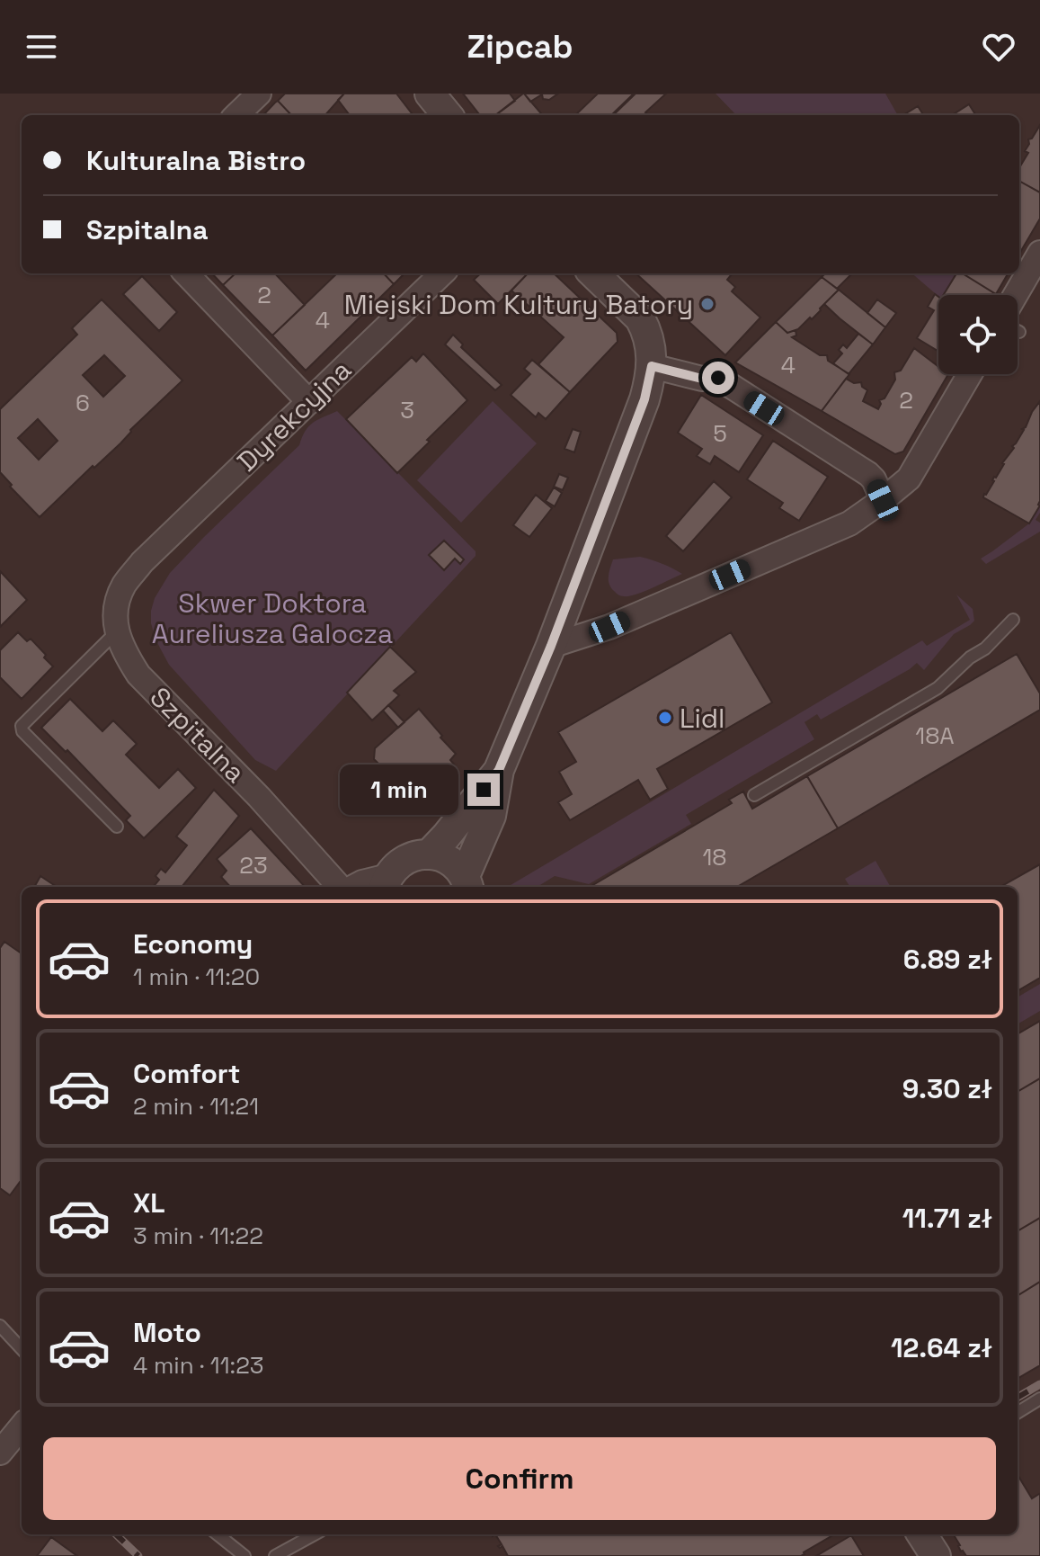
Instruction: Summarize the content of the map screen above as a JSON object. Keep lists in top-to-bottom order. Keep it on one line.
{"streets":{"street":["Dyrekcyjna","Szpitalna"]},"crossings":[["Dyrekcyjna","Szpitalna"]],"parks":["Skwer Doktora Aureliusza Galocza"],"places":["Miejski Dom Kultury Batory","Lidl"],"house_numbers":["2","4","4","2","6","3","5","18A","18","23"],"page":{"header":"Zipcab","banner":["Kulturalna Bistro","Szpitalna"],"bubble":"1 min","list":[{"name":"Economy","note":"1 min · 11:20","value":"6.89 zł"},{"name":"Comfort","note":"2 min · 11:21","value":"9.30 zł"},{"name":"XL","note":"3 min · 11:22","value":"11.71 zł"},{"name":"Moto","note":"4 min · 11:23","value":"12.64 zł"}],"buttons":"Confirm"}}
